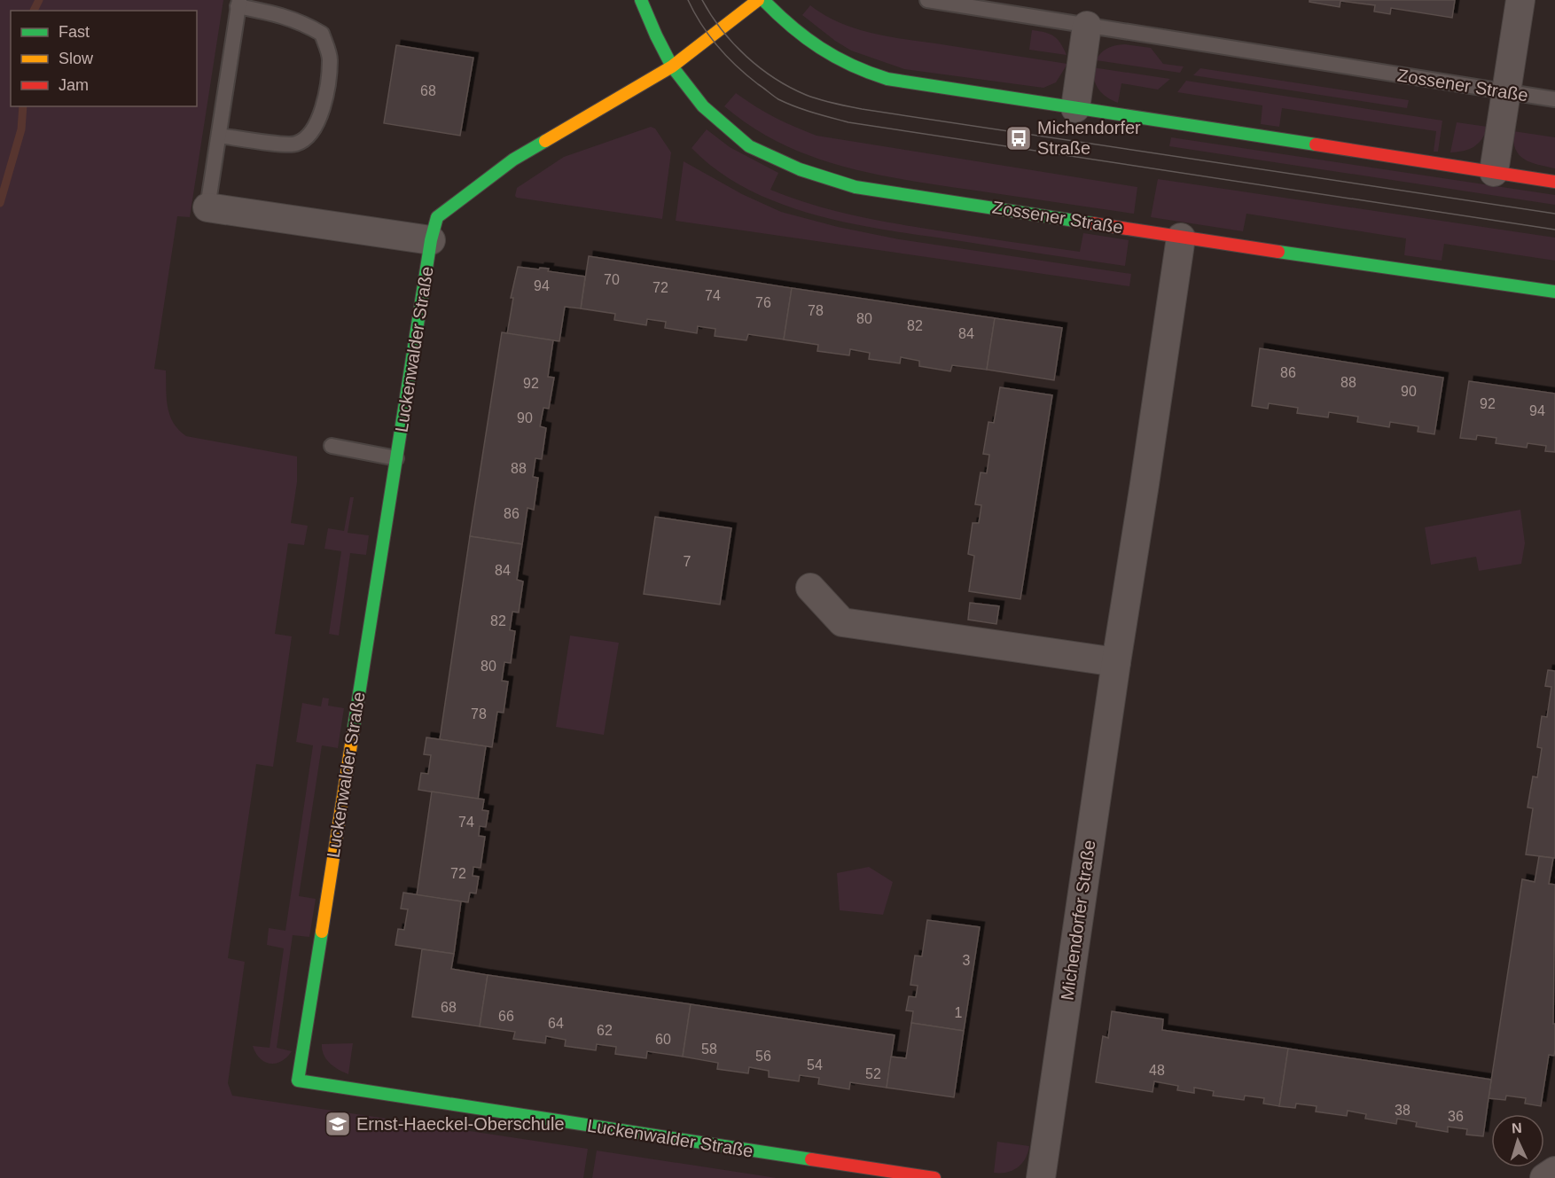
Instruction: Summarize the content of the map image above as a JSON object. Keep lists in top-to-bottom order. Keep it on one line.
{"streets":{"street":["Zossener Straße","Luckenwalder Straße","Michendorfer Straße"]},"crossings":[["Zossener Straße","Luckenwalder Straße"],["Zossener Straße","Michendorfer Straße"]],"places":{"bus stop":["Michendorfer Straße"],"school or university":["Ernst-Haeckel-Oberschule"]},"house_numbers":["68","70","94","72","74","76","78","80","82","84","86","88","92","90","92","94","90","88","86","7","84","82","80","78","74","72","3","68","1","66","64","62","60","58","56","54","48","52","38","36"],"legend":["Fast","Slow","Jam"],"north":"top"}
